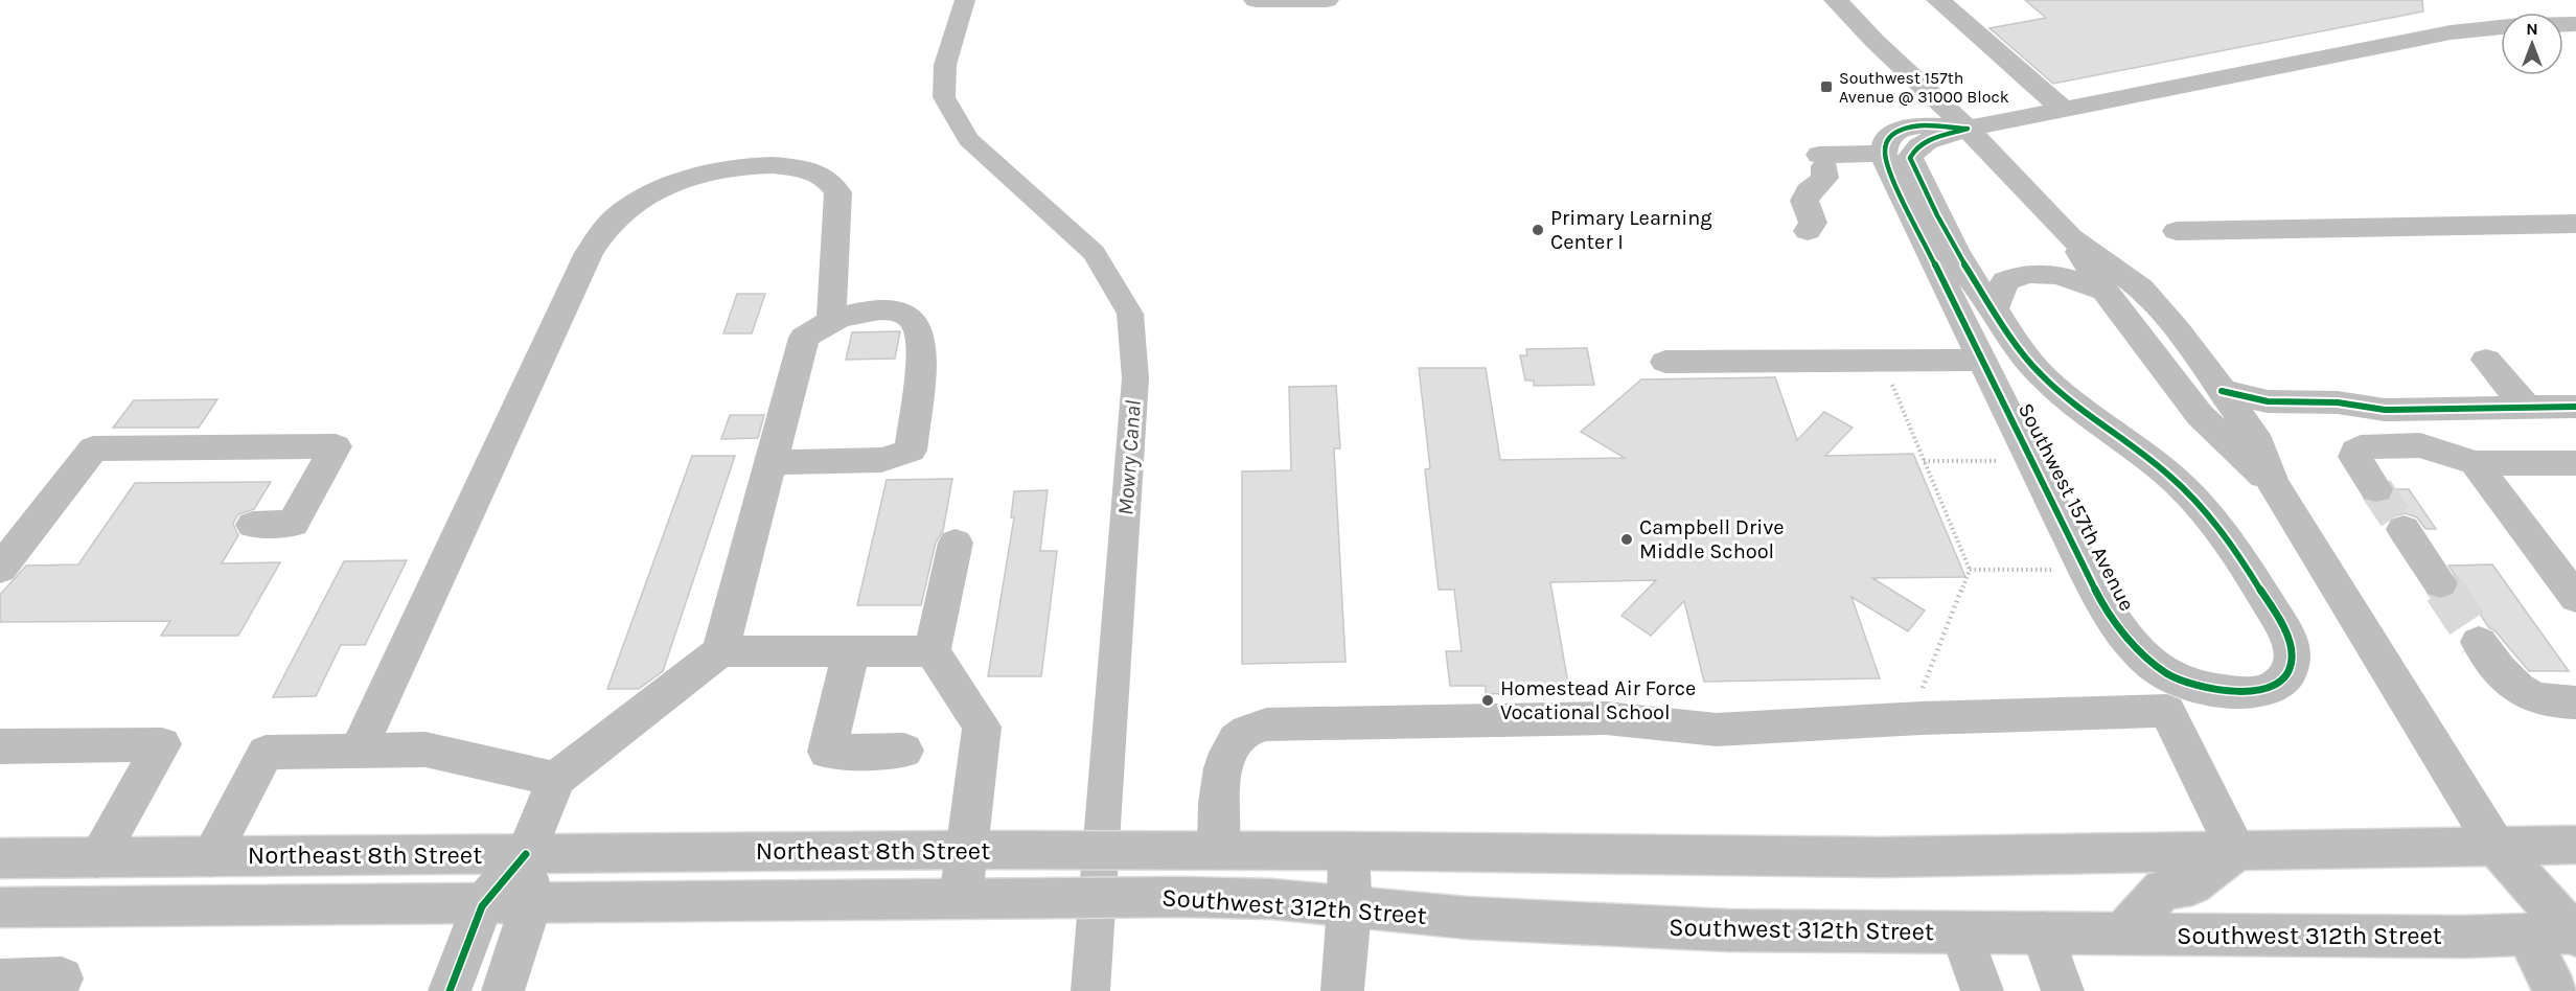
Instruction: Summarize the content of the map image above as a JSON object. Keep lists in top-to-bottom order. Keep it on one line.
{"streets":{"main road":["Southwest 157th Avenue","Northeast 8th Street","Southwest 312th Street"]},"water":["Mowry Canal"],"places":{"transit":["Southwest 157th Avenue @ 31000 Block"],"other":["Primary Learning Center I","Campbell Drive Middle School","Homestead Air Force Vocational School"]},"north":"top"}
